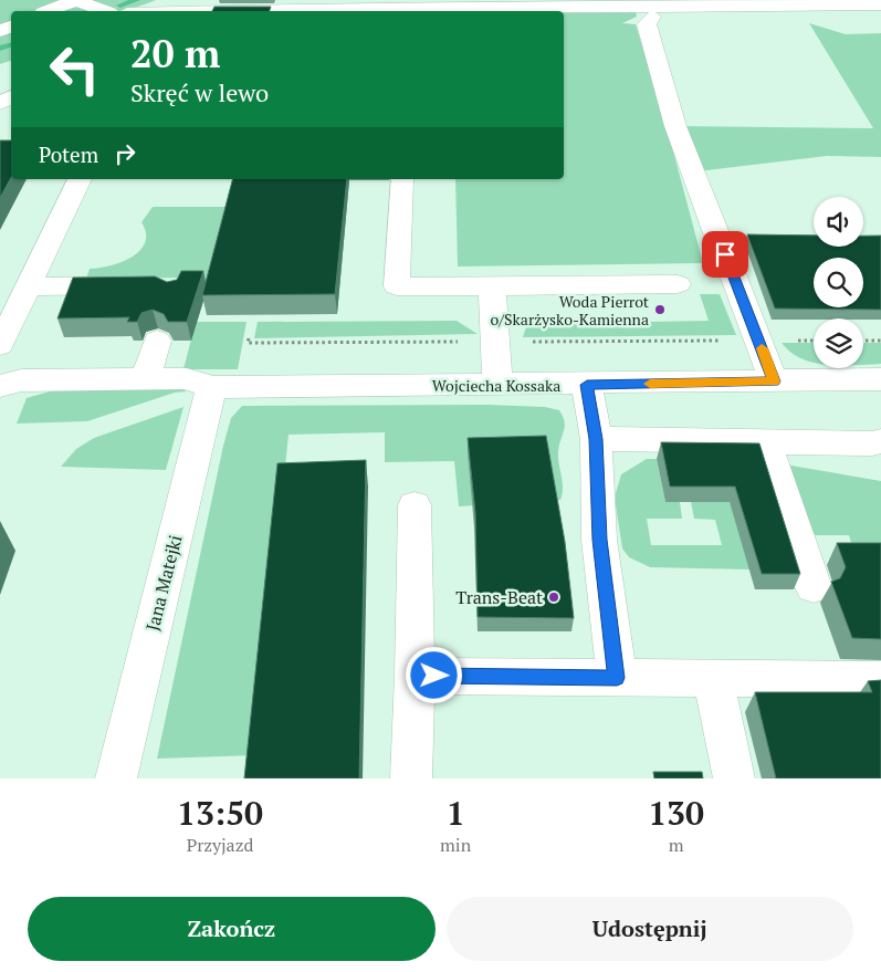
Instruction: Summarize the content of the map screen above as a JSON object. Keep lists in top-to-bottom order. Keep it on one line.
{"streets":{"street":["Wojciecha Kossaka","Jana Matejki"]},"crossings":[["Wojciecha Kossaka","Jana Matejki"]],"places":["Woda Pierrot o/Skarżysko-Kamienna","Trans-Beat"],"page":{"turn":["20 m","Skręć w lewo"],"then":"Potem","eta":["13:50","Przyjazd","1","min","130","m"],"buttons":["Zakończ","Udostępnij"]}}
